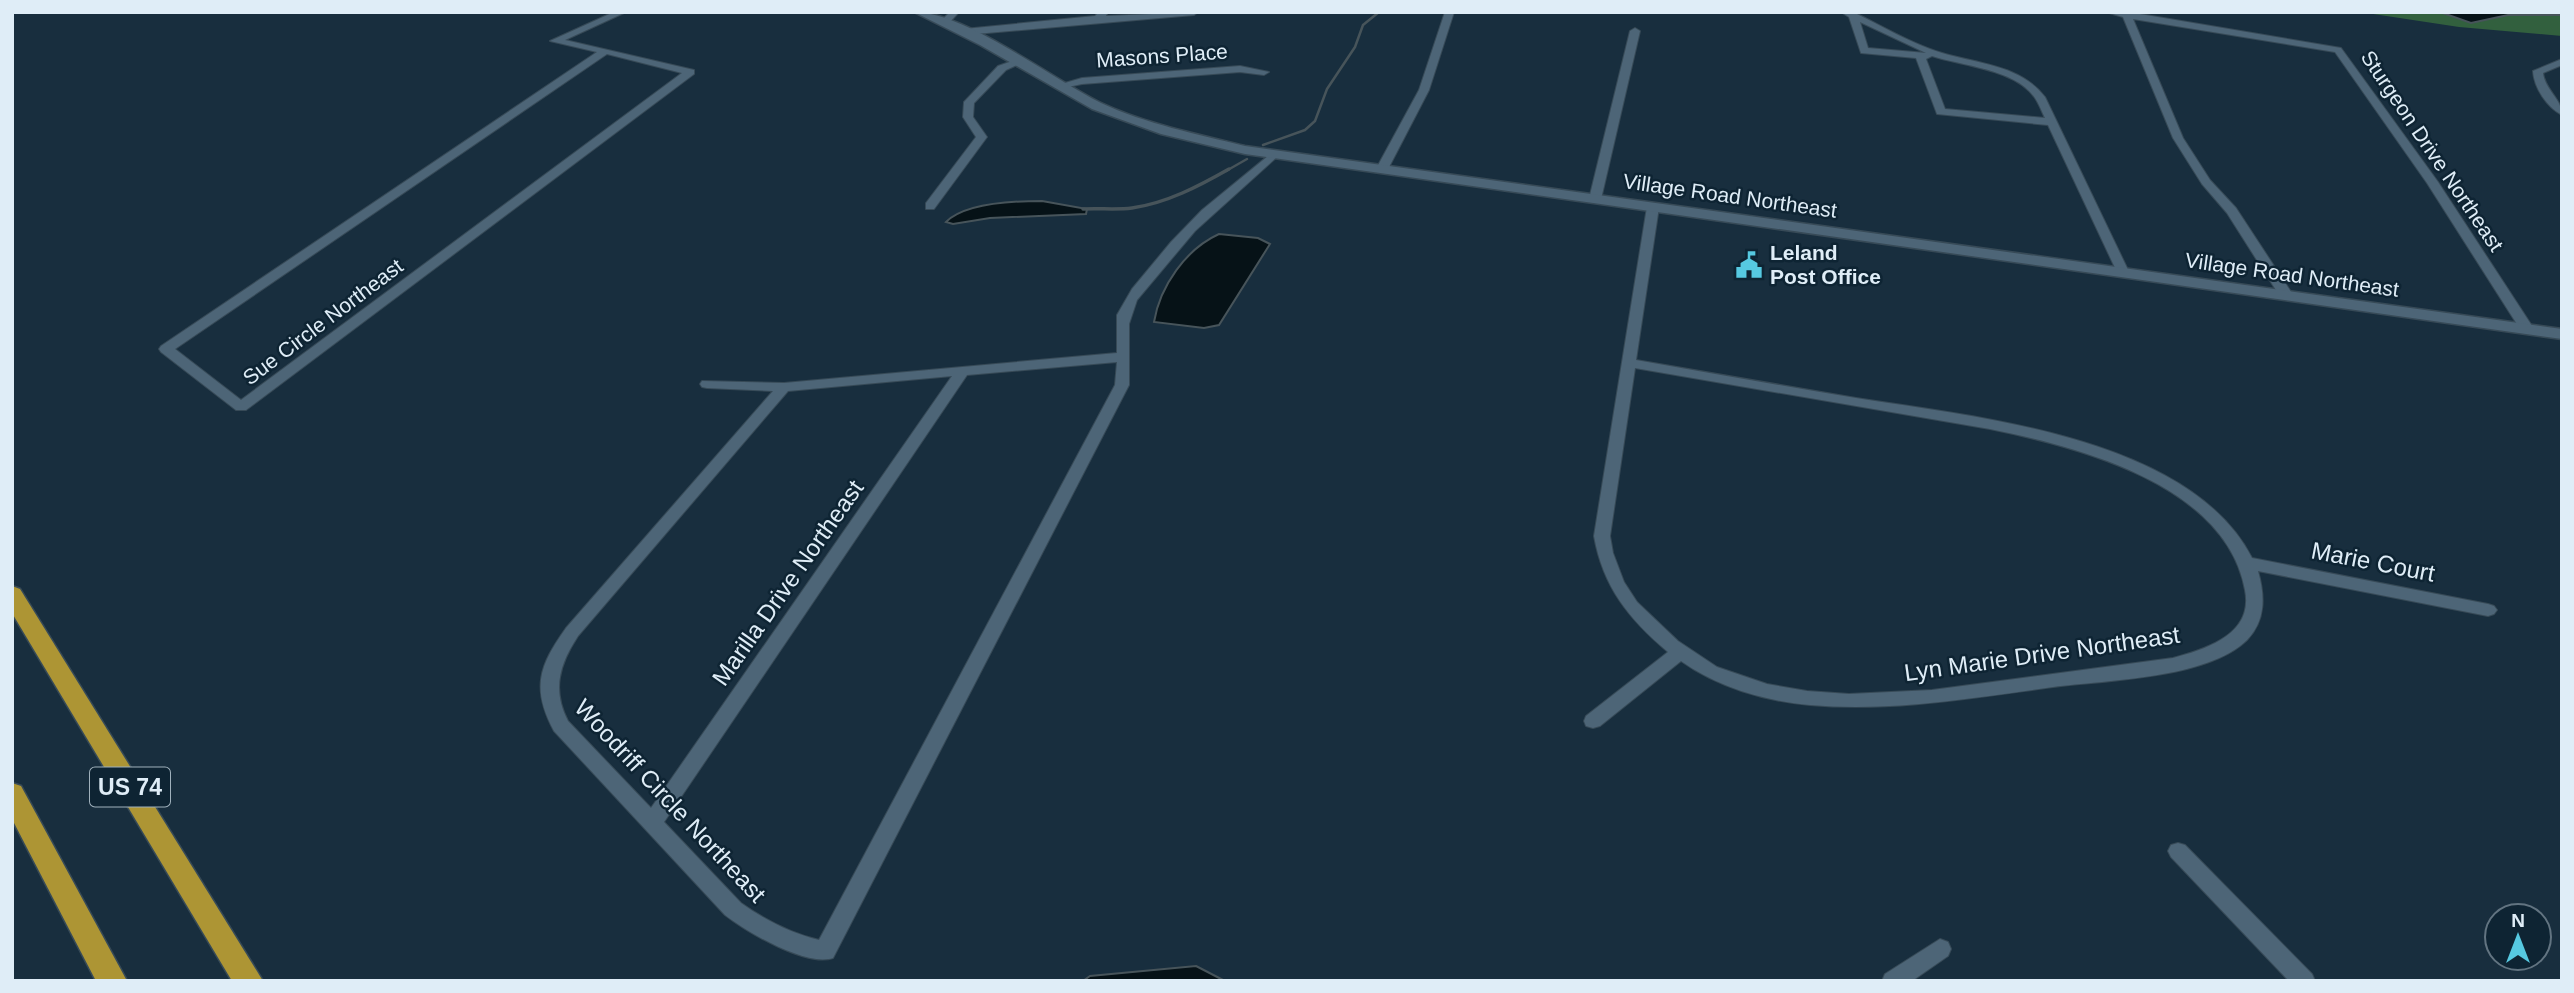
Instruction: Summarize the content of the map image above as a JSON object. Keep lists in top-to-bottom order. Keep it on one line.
{"streets":{"highway":["US 74"],"main road":["Village Road Northeast"],"street":["Masons Place","Sturgeon Drive Northeast","Sue Circle Northeast","Marie Court","Marilla Drive Northeast","Lyn Marie Drive Northeast","Woodriff Circle Northeast"]},"crossings":[["Masons Place","Village Road Northeast"],["Sturgeon Drive Northeast","Village Road Northeast"],["Village Road Northeast","Woodriff Circle Northeast"],["Marie Court","Lyn Marie Drive Northeast"],["Marilla Drive Northeast","Woodriff Circle Northeast"]],"places":{"public building":["Leland Post Office"]},"north":"top"}
